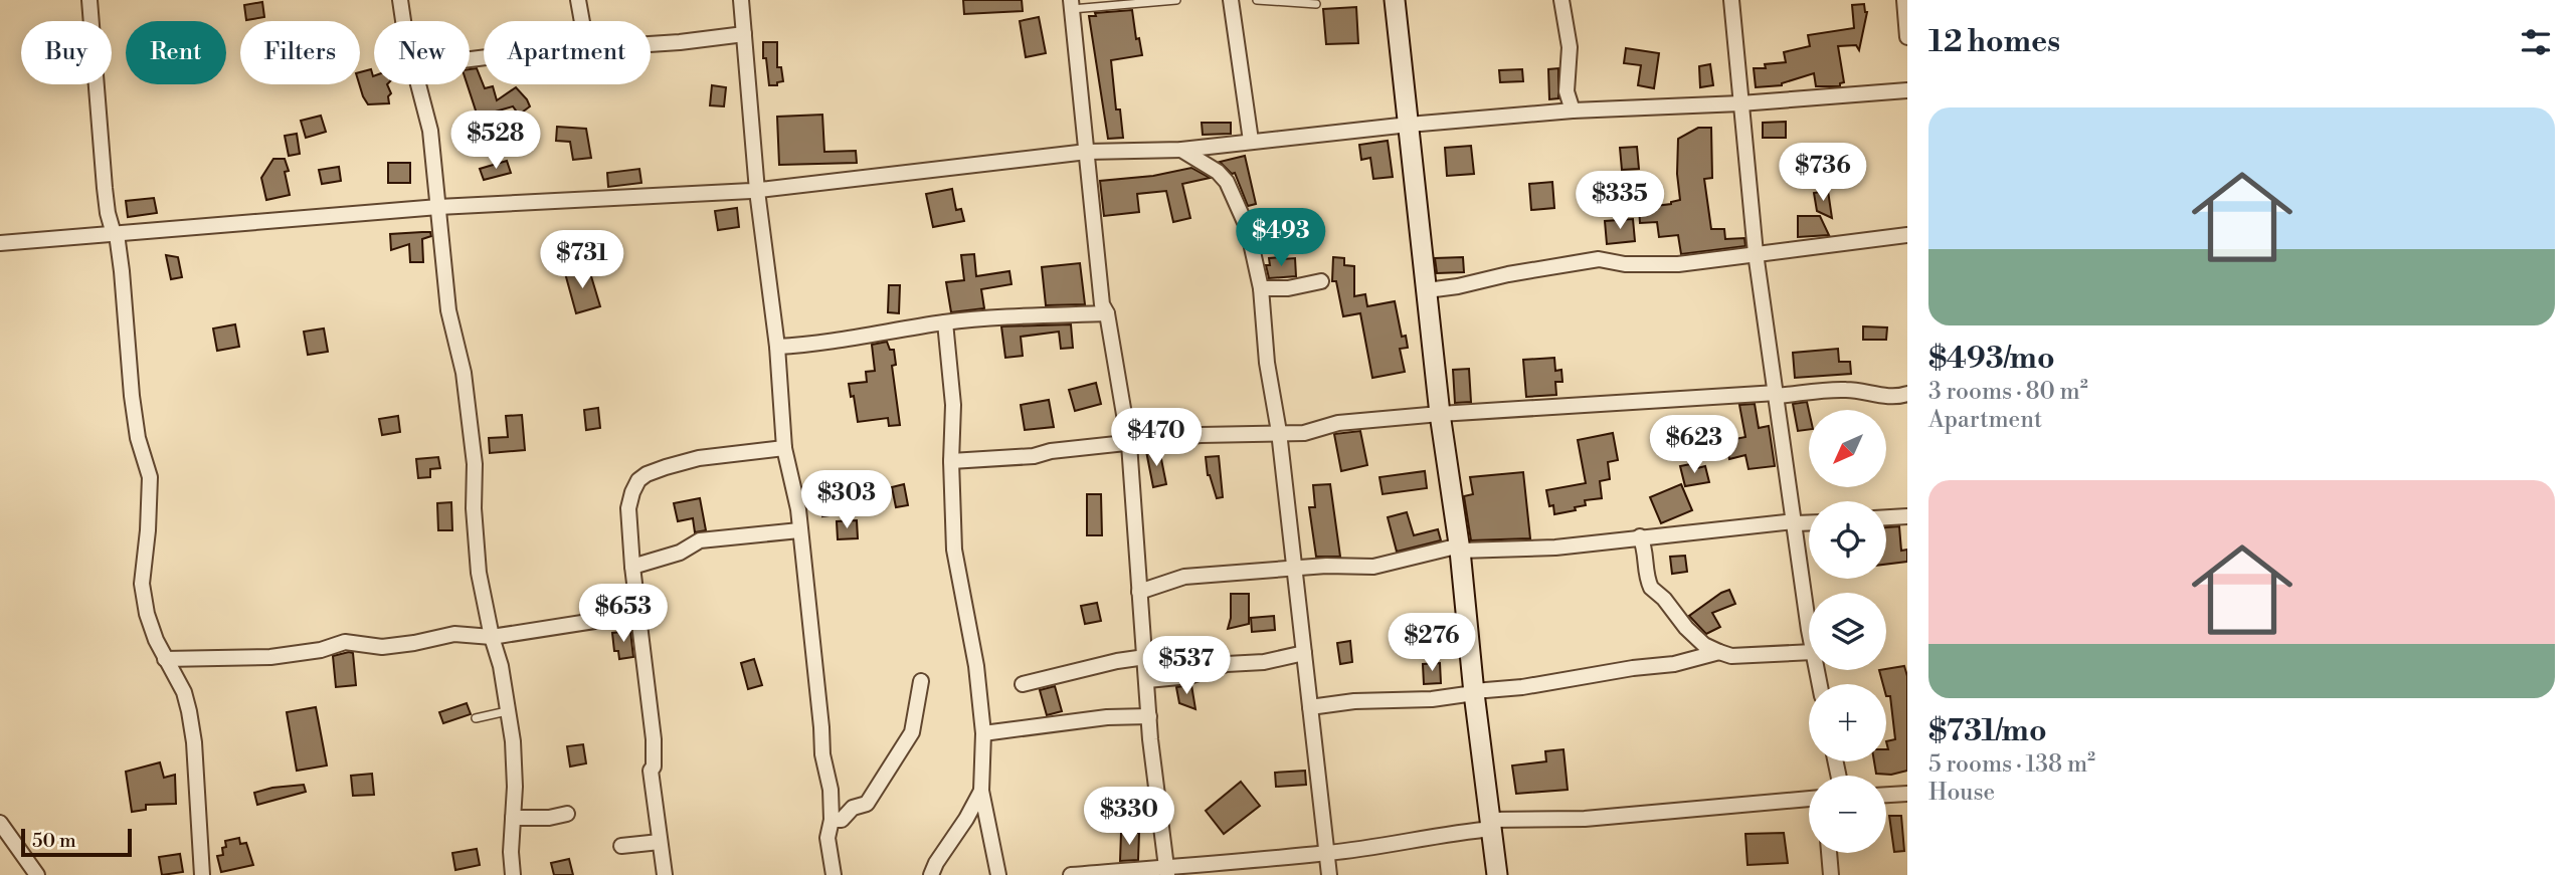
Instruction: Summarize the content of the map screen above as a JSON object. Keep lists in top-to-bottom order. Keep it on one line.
{"scale_bar":"50 m","north":"bottom left","page":{"heading":"12 homes","chip":["Buy","Rent","Filters","New","Apartment"],"list":[{"name":"$493/mo","note":"3 rooms · 80 m² · Apartment"},{"name":"$731/mo","note":"5 rooms · 138 m² · House"}],"price":["$528","$736","$335","$493","$731","$470","$623","$303","$653","$276","$537","$330"],"map_buttons":["+","−"],"scale":"50 m"}}
